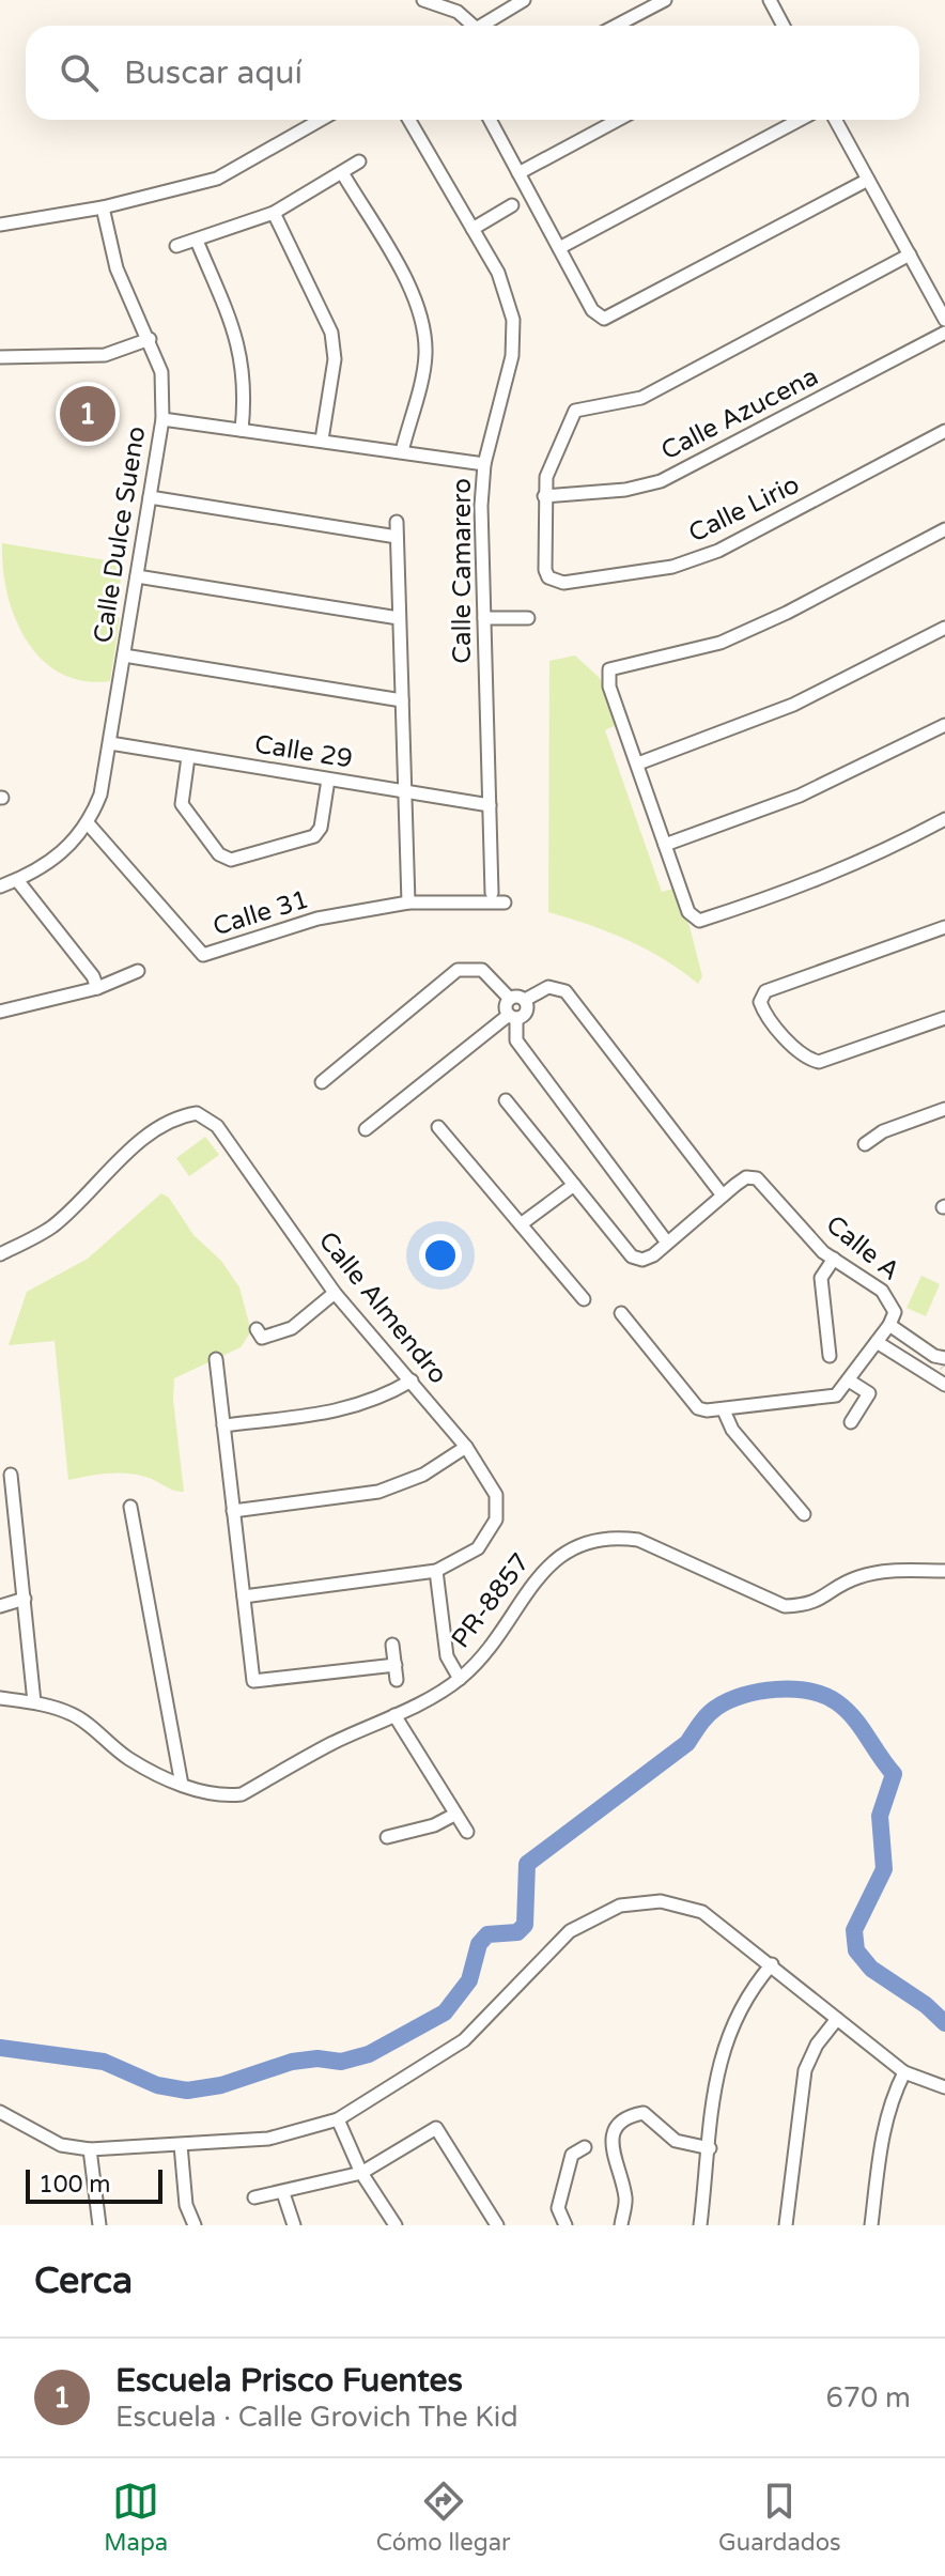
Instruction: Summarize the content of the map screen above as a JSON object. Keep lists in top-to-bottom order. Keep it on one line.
{"streets":{"street":["Calle Azucena","Calle Lirio","Calle Dulce Sueno","Calle Camarero","Calle 29","Calle 31","Calle A","Calle Almendro","PR-8857"]},"crossings":[["Calle Azucena","Calle Lirio"],["Calle Dulce Sueno","Calle 29"],["Calle Dulce Sueno","Calle 31"],["Calle Camarero","Calle 29"]],"scale_bar":"100 m","page":{"search":"Buscar aquí","pins":"1","scale":"100 m","heading":"Cerca","list":[{"mark":"1","name":"Escuela Prisco Fuentes","note":"Escuela · Calle Grovich The Kid","value":"670 m"}],"nav":["Mapa","Cómo llegar","Guardados"]}}
